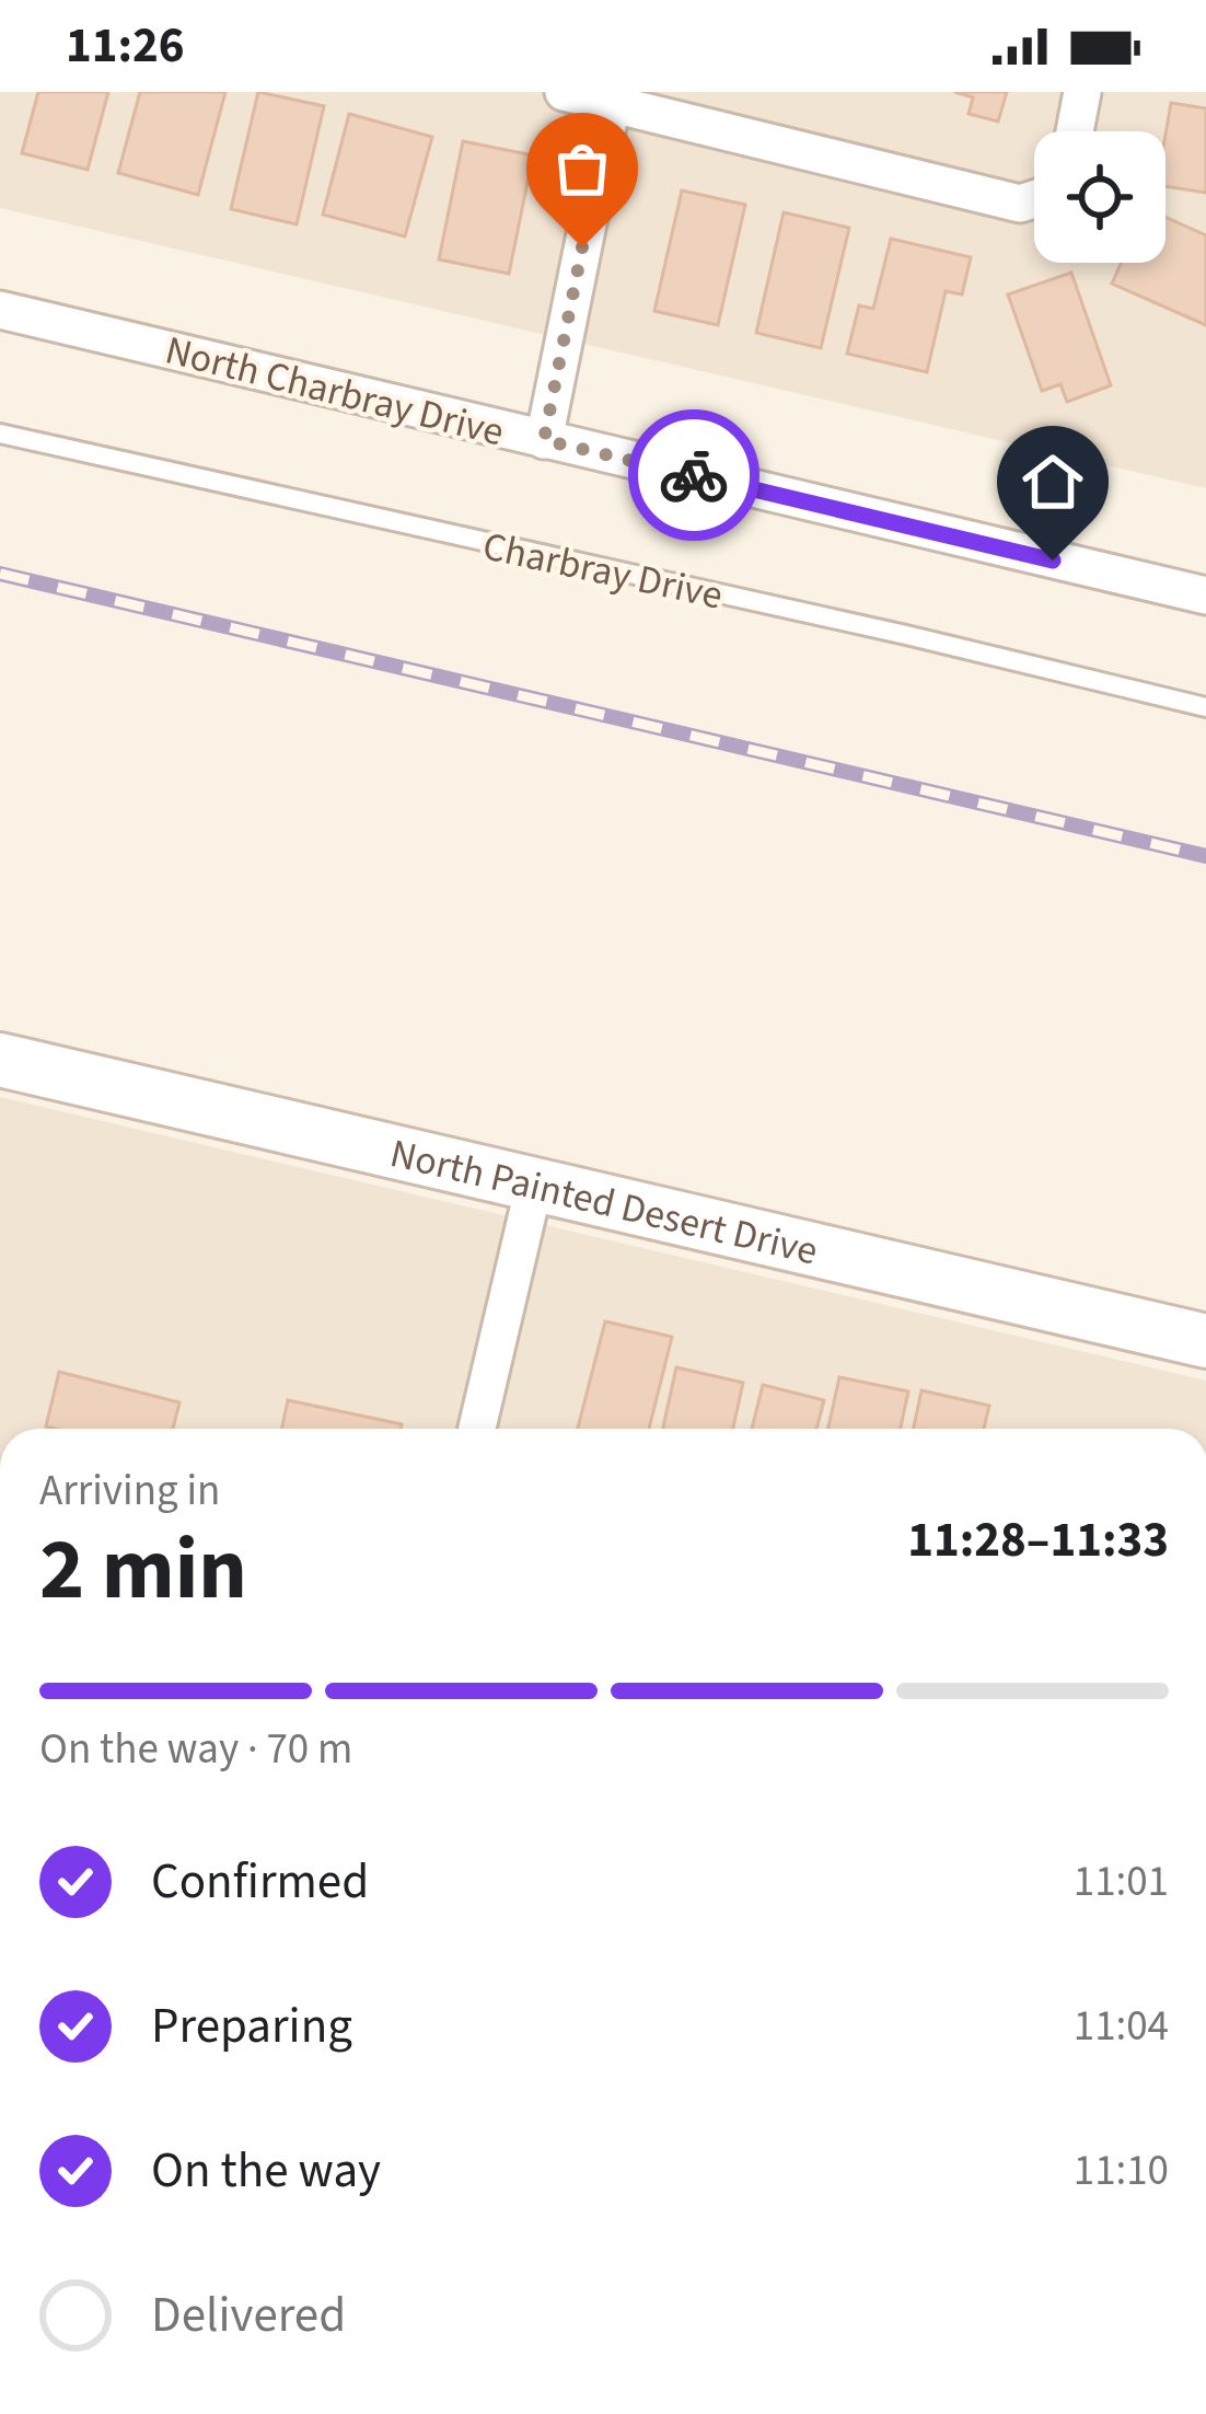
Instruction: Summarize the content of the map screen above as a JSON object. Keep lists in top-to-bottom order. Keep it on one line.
{"streets":{"street":["North Charbray Drive","North Painted Desert Drive"],"lane":["Charbray Drive"]},"page":{"status":"11:26","heading":["2 min","Arriving in","11:28–11:33"],"bar":"On the way · 70 m","list":[["Confirmed","11:01"],["Preparing","11:04"],["On the way","11:10"],"Delivered"]}}
